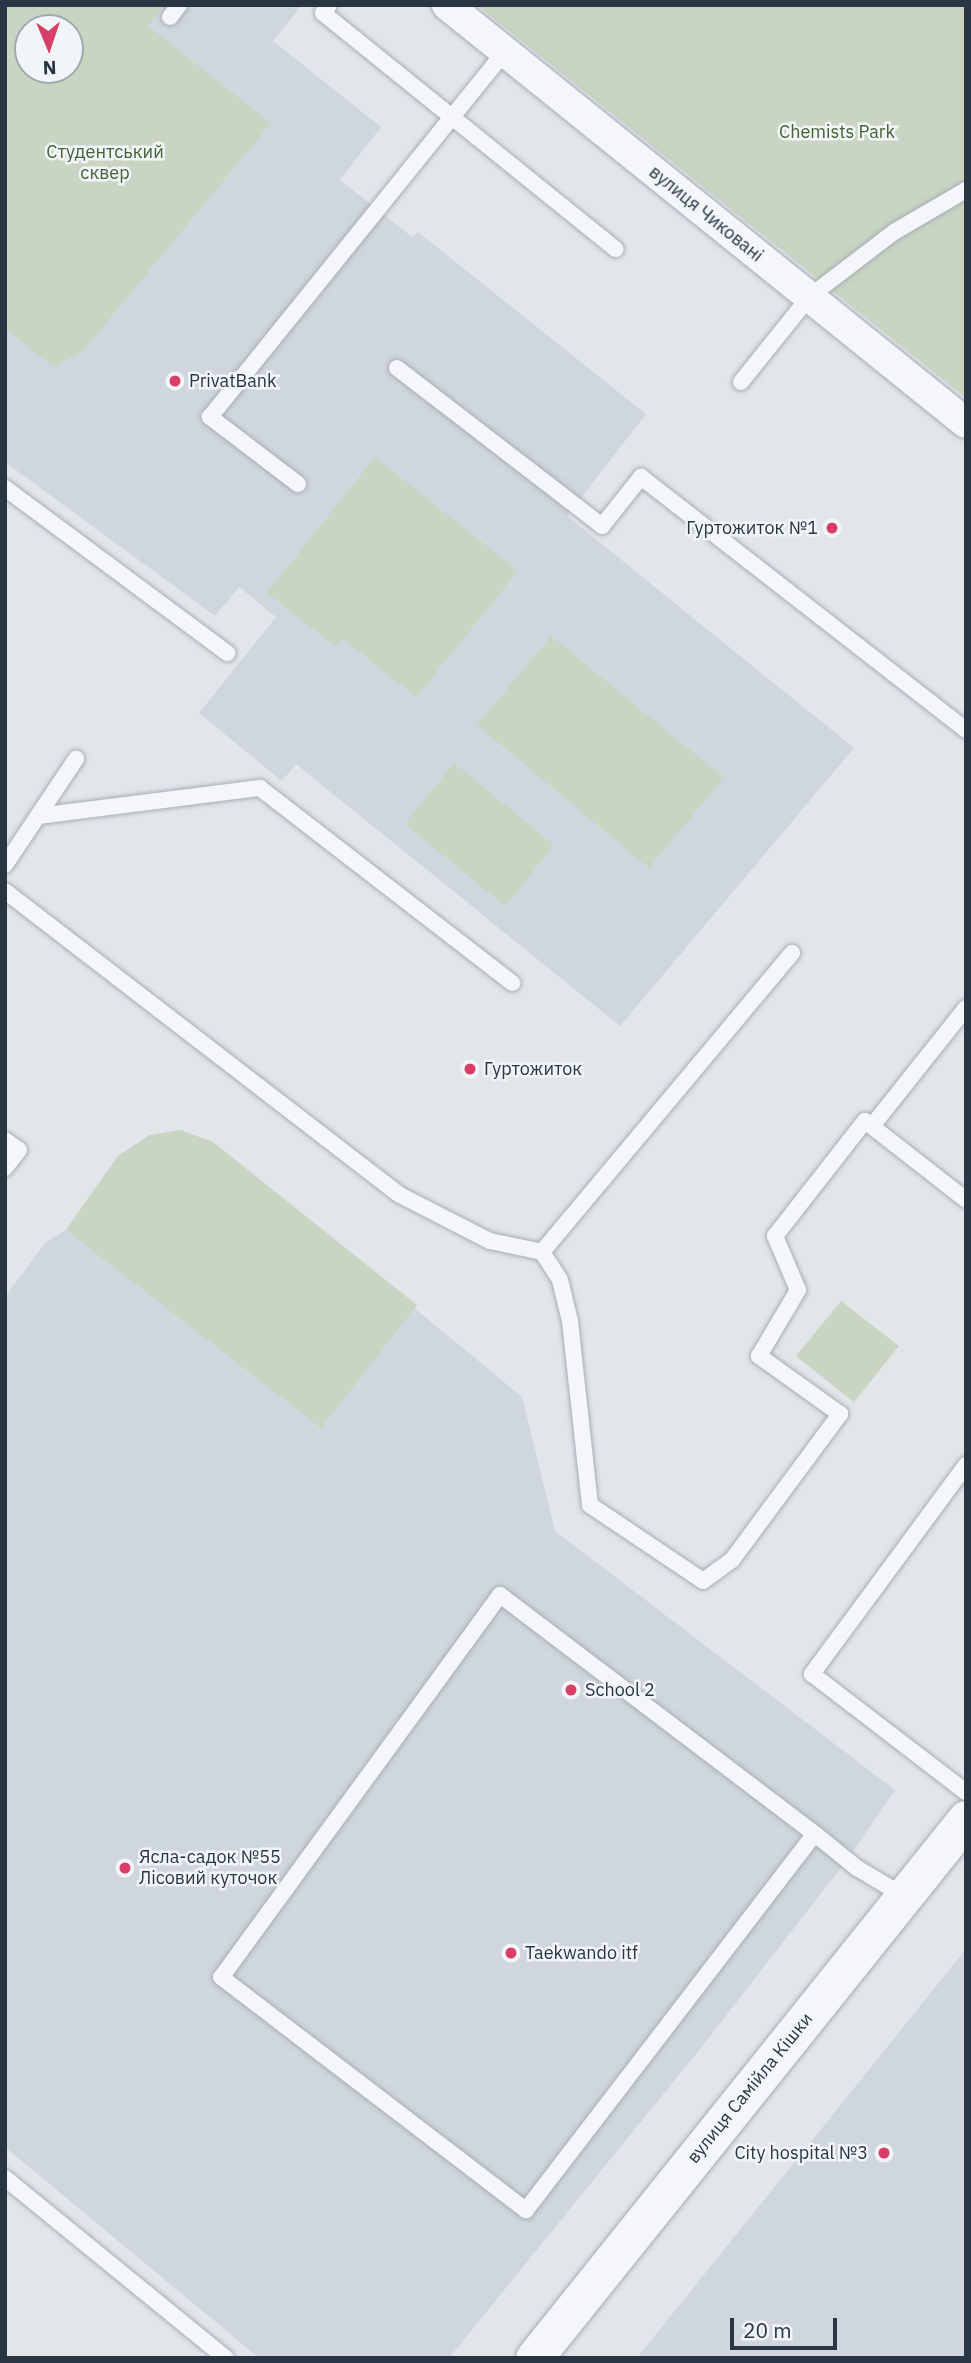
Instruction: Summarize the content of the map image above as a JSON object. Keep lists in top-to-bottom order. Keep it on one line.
{"streets":{"street":["вулиця Чиковані","вулиця Самійла Кішки"]},"parks":["Chemists Park","Студентський сквер"],"places":["PrivatBank","Гуртожиток №1","Гуртожиток","School 2","Ясла-садок №55 Лісовий куточок","Taekwando itf","City hospital №3"],"scale_bar":"20 m","north":"bottom"}
